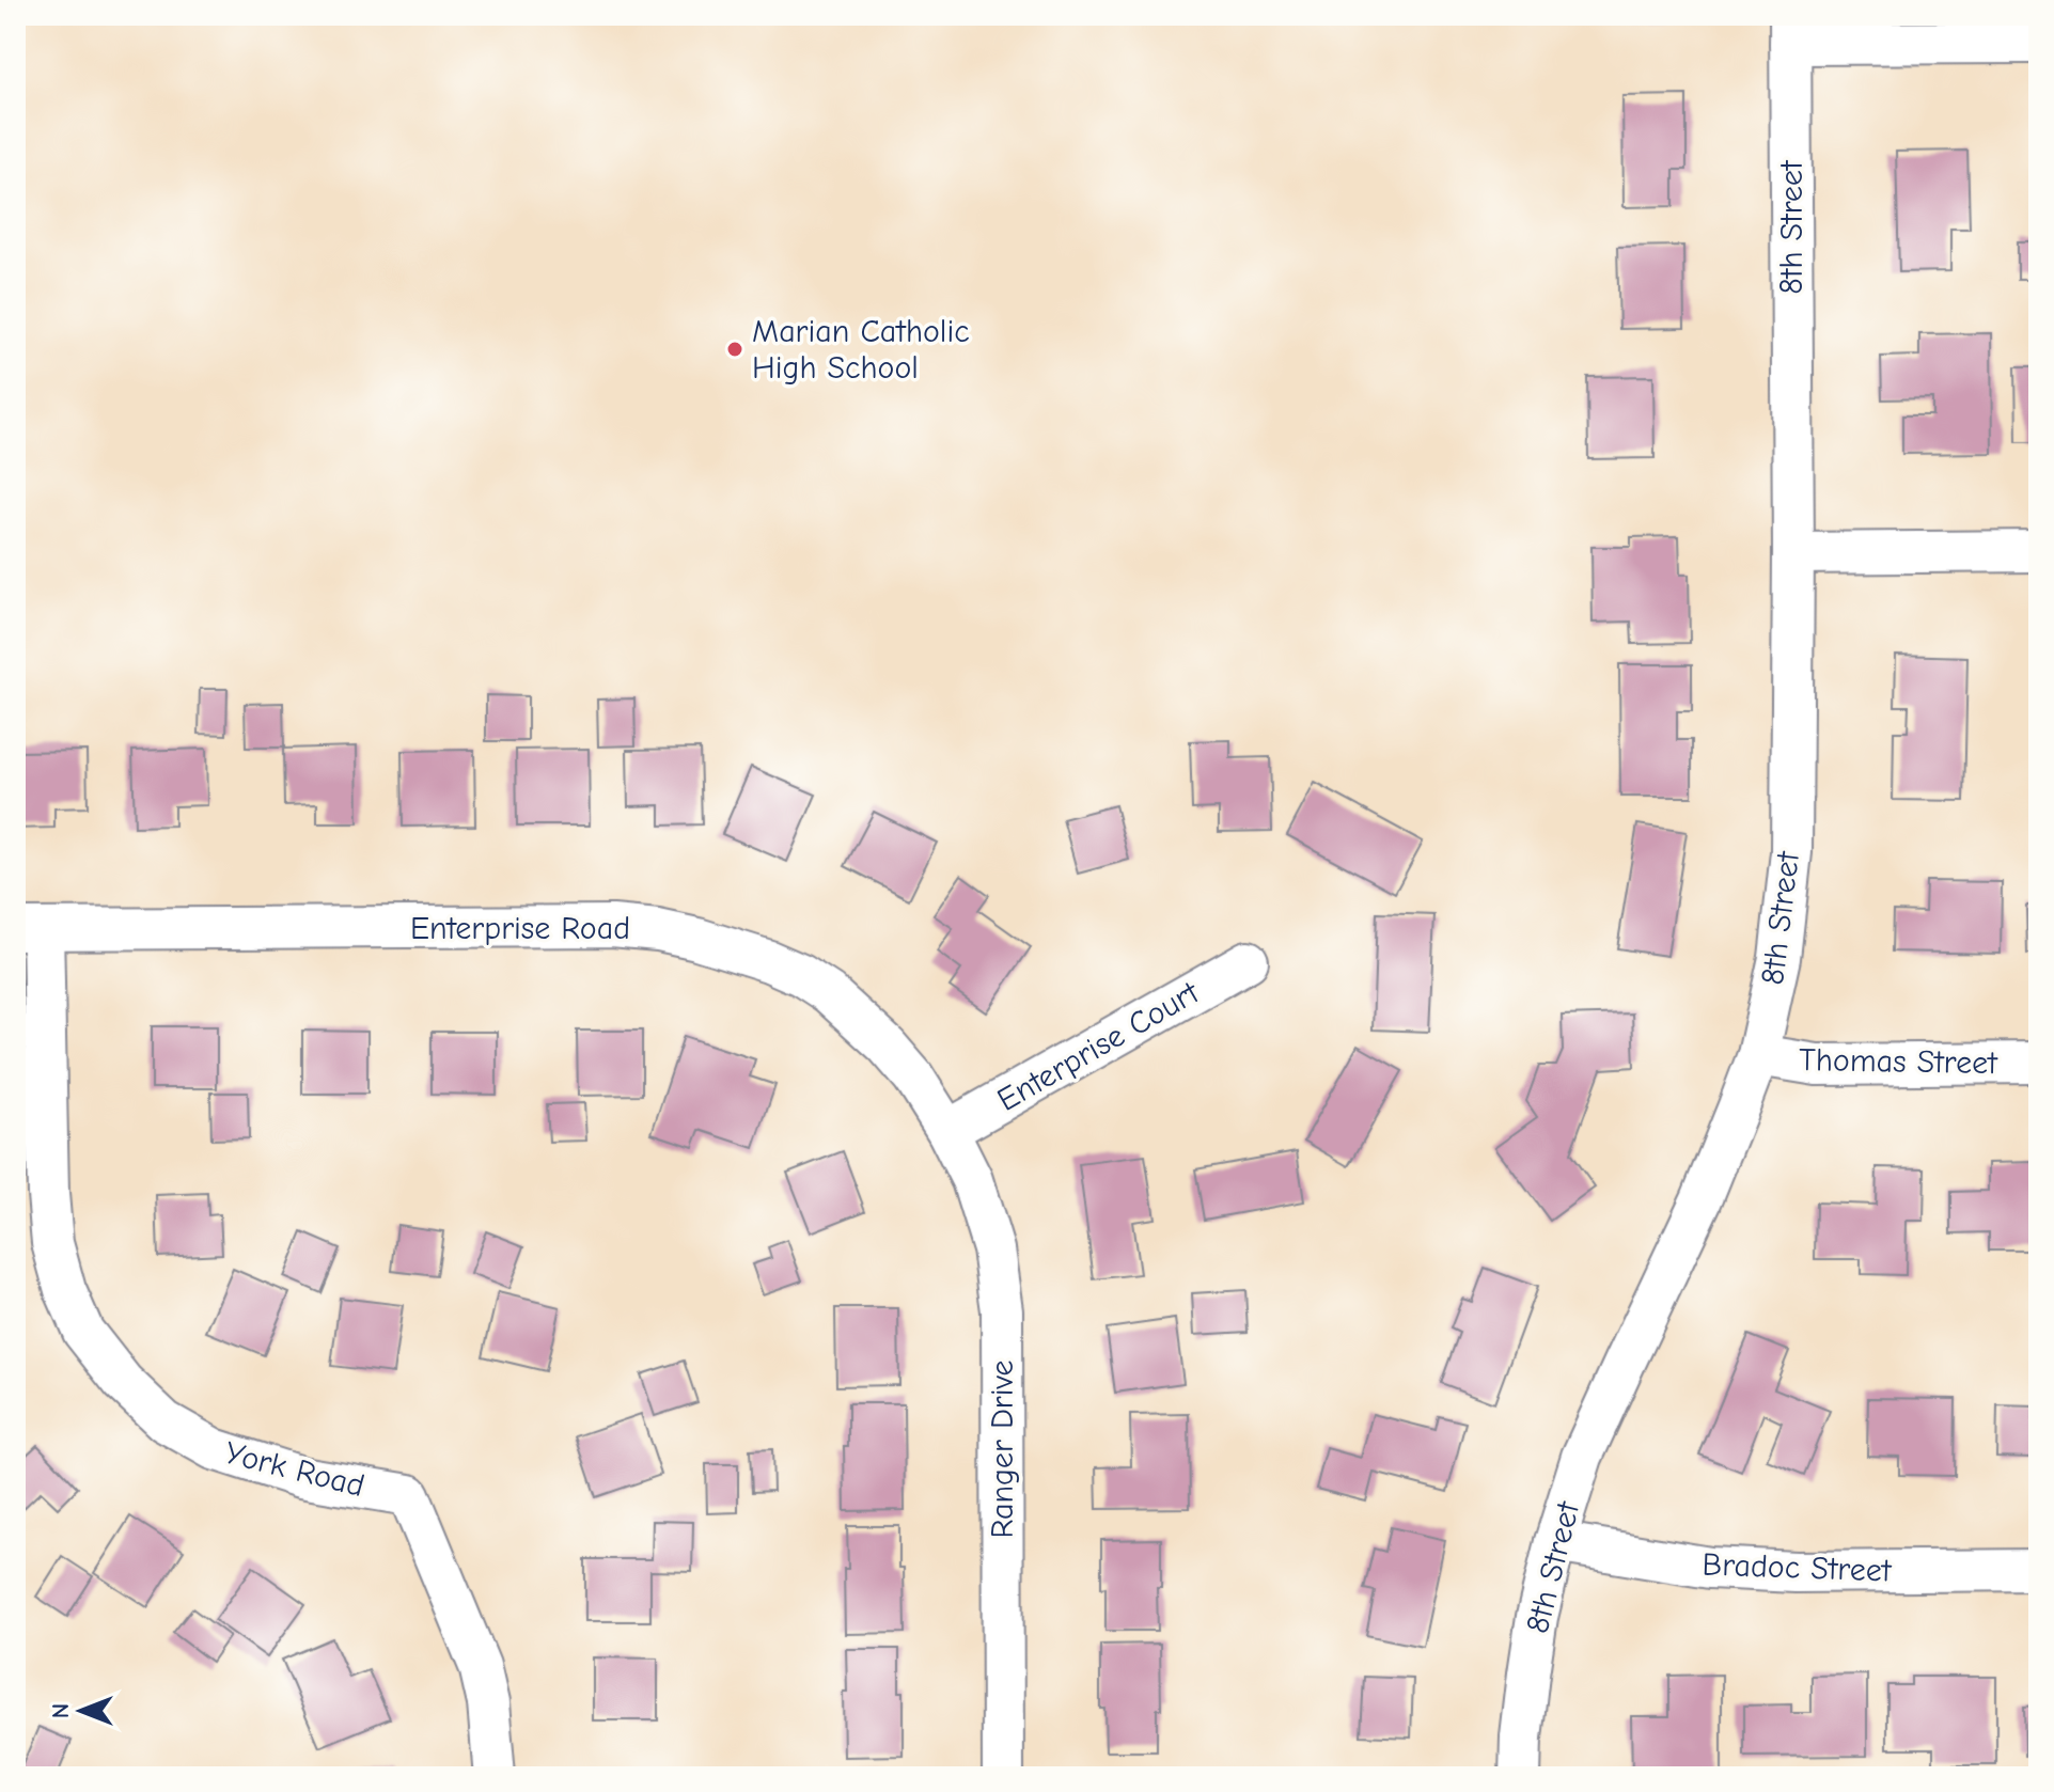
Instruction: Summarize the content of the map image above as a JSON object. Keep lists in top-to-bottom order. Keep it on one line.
{"streets":{"street":["8th Street","Enterprise Road","Enterprise Court","Thomas Street","Ranger Drive","York Road","Bradoc Street"]},"crossings":[["8th Street","Thomas Street"],["8th Street","Bradoc Street"],["Enterprise Road","Enterprise Court"],["Enterprise Road","Ranger Drive"],["Enterprise Road","York Road"],["Enterprise Court","Ranger Drive"]],"places":["Marian Catholic High School"],"north":"left"}
